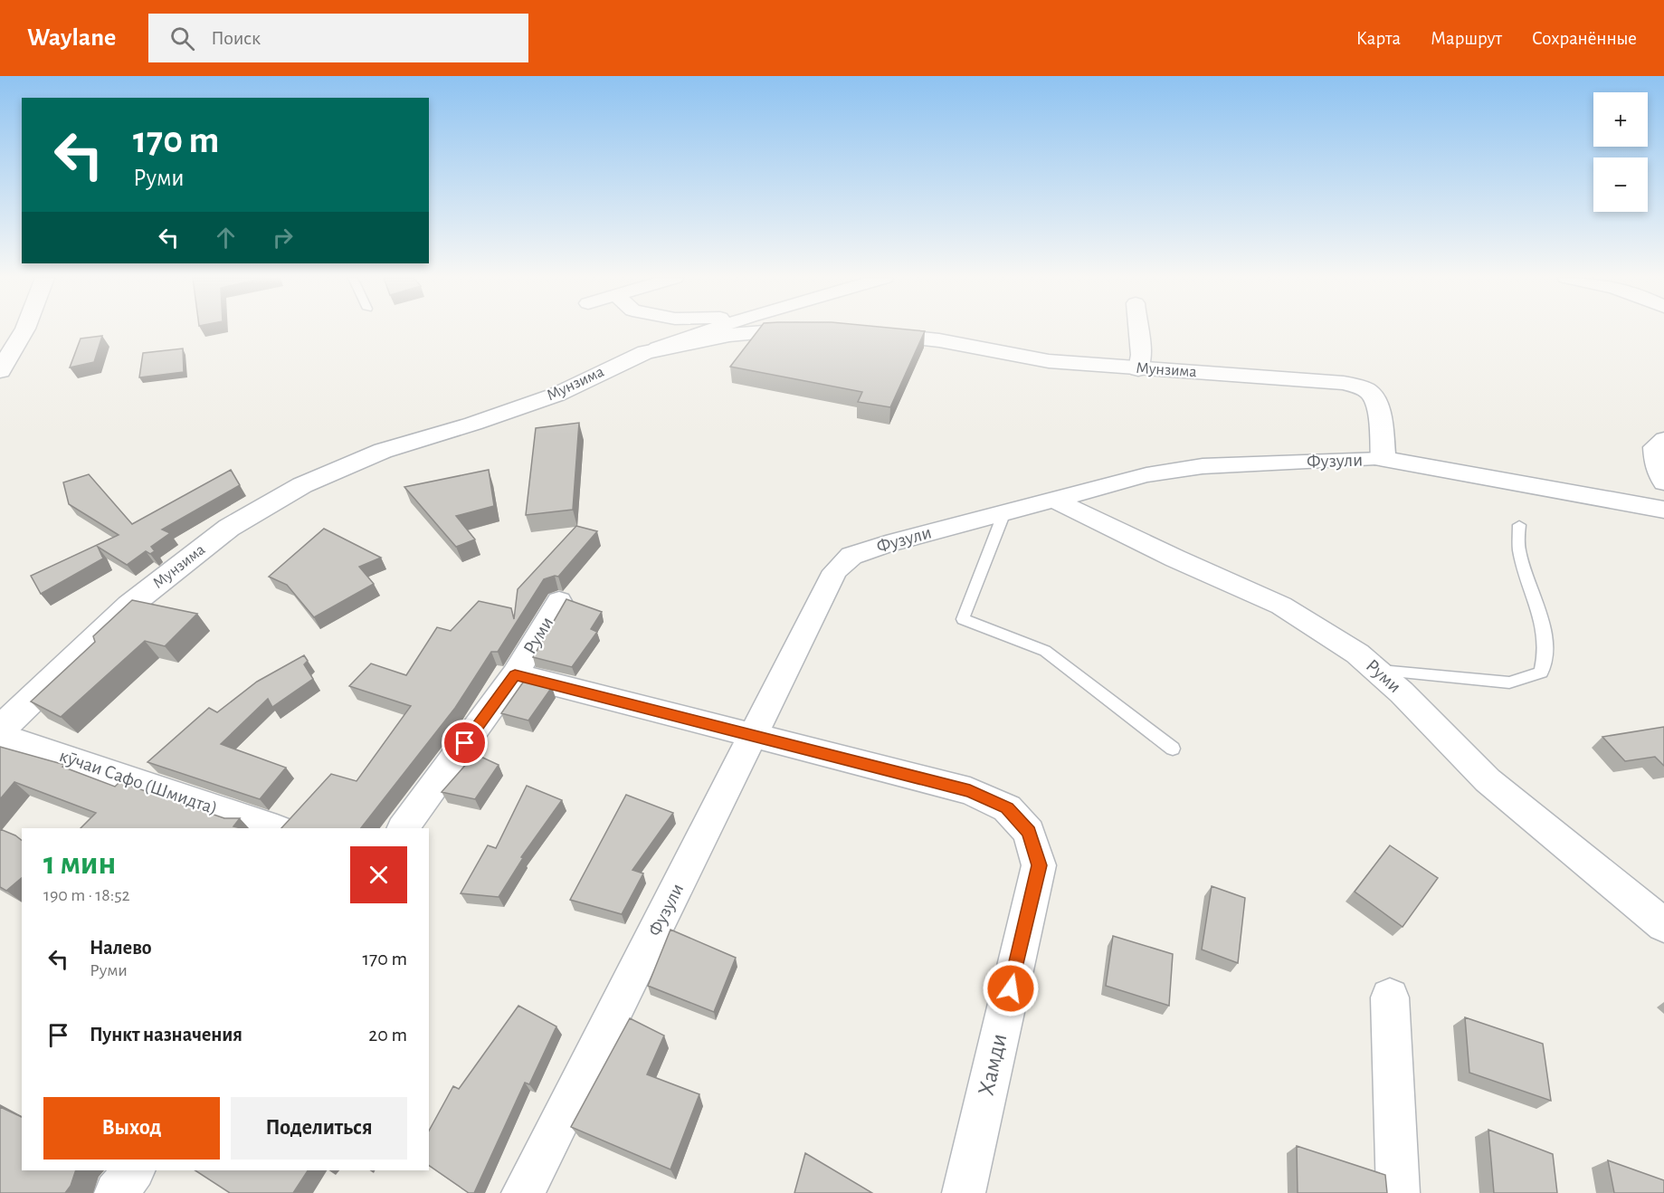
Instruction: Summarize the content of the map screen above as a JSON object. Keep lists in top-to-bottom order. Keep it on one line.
{"streets":{"street":["Мунзима","Фузули","Руми","кӯчаи Сафо (Шмидта)","Хамди"]},"crossings":[["Мунзима","Фузули"],["Фузули","Руми"],["Фузули","Хамди"],["Руми","Хамди"]],"page":{"header":"Waylane","search":"Поиск","nav":["Карта","Маршрут","Сохранённые"],"map_buttons":["+","−"],"turn":["170 m","Руми"],"heading":["1 мин","190 m · 18:52"],"list":[{"name":"Налево","note":"Руми","value":"170 m"},{"name":"Пункт назначения","value":"20 m"}],"buttons":["Выход","Поделиться"]}}
